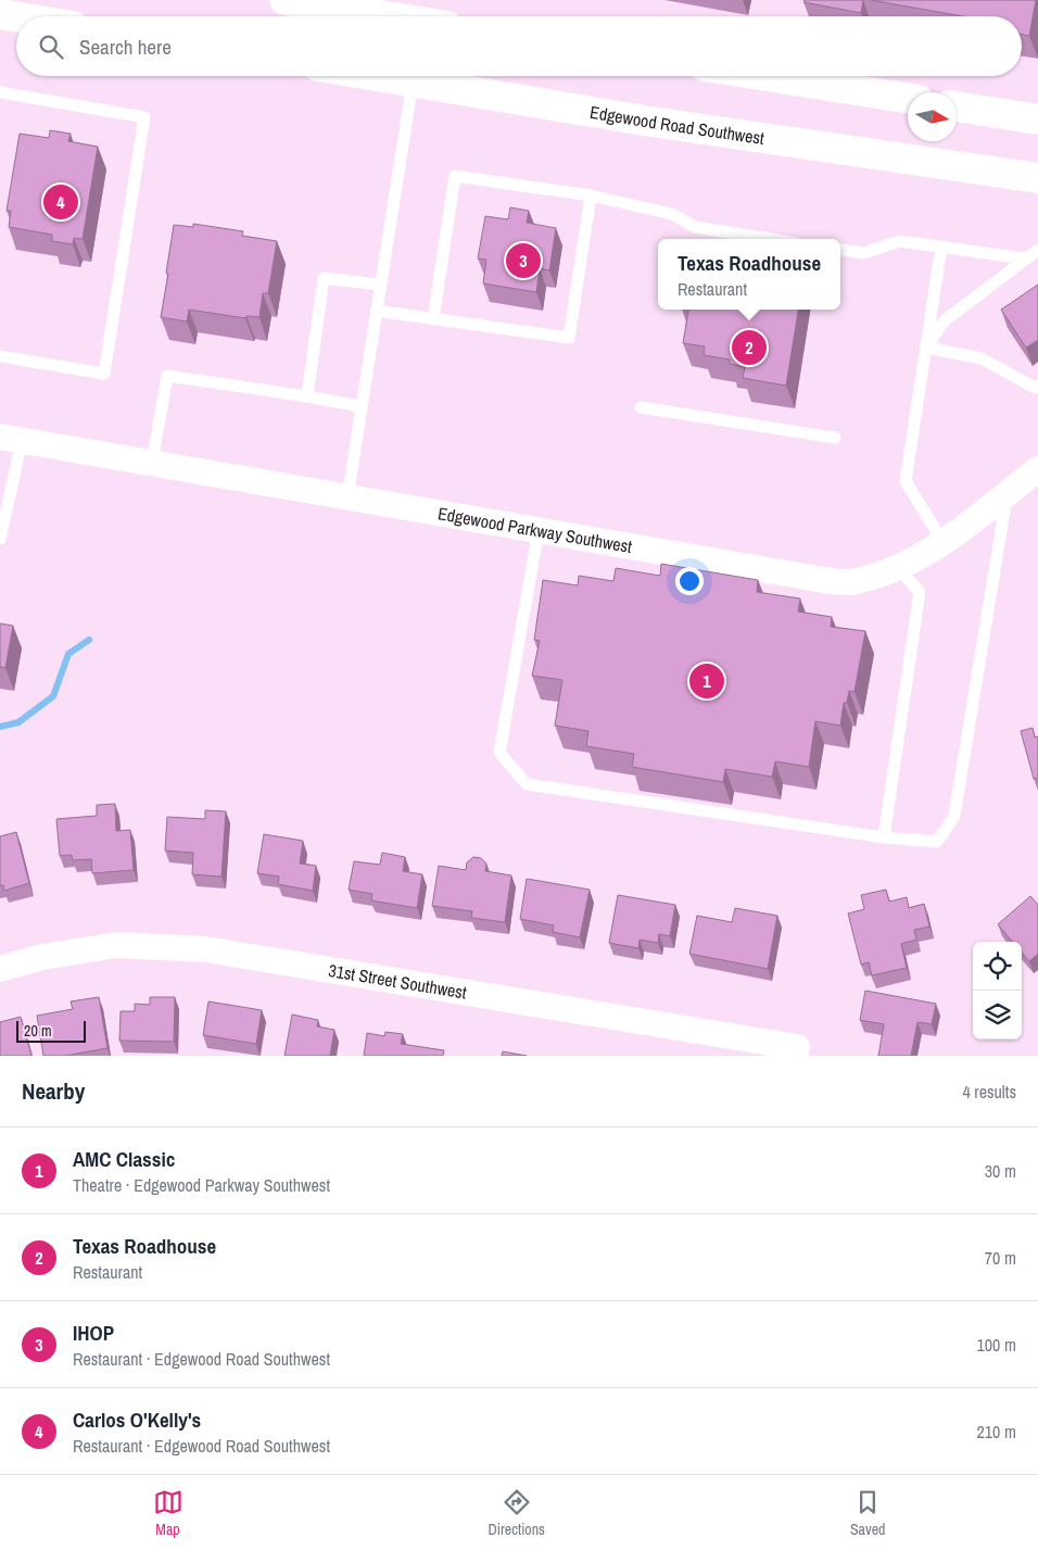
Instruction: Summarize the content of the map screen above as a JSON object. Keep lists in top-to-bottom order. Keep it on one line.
{"streets":{"main road":["Edgewood Road Southwest"],"street":["Edgewood Parkway Southwest","31st Street Southwest"]},"scale_bar":"20 m","north":"right","page":{"search":"Search here","pins":["4","3","2","1"],"popup":["Texas Roadhouse","Restaurant"],"scale":"20 m","heading":["Nearby","4 results"],"list":[{"mark":"1","name":"AMC Classic","note":"Theatre · Edgewood Parkway Southwest","value":"30 m"},{"mark":"2","name":"Texas Roadhouse","note":"Restaurant","value":"70 m"},{"mark":"3","name":"IHOP","note":"Restaurant · Edgewood Road Southwest","value":"100 m"},{"mark":"4","name":"Carlos O'Kelly's","note":"Restaurant · Edgewood Road Southwest","value":"210 m"}],"nav":["Map","Directions","Saved"]}}
